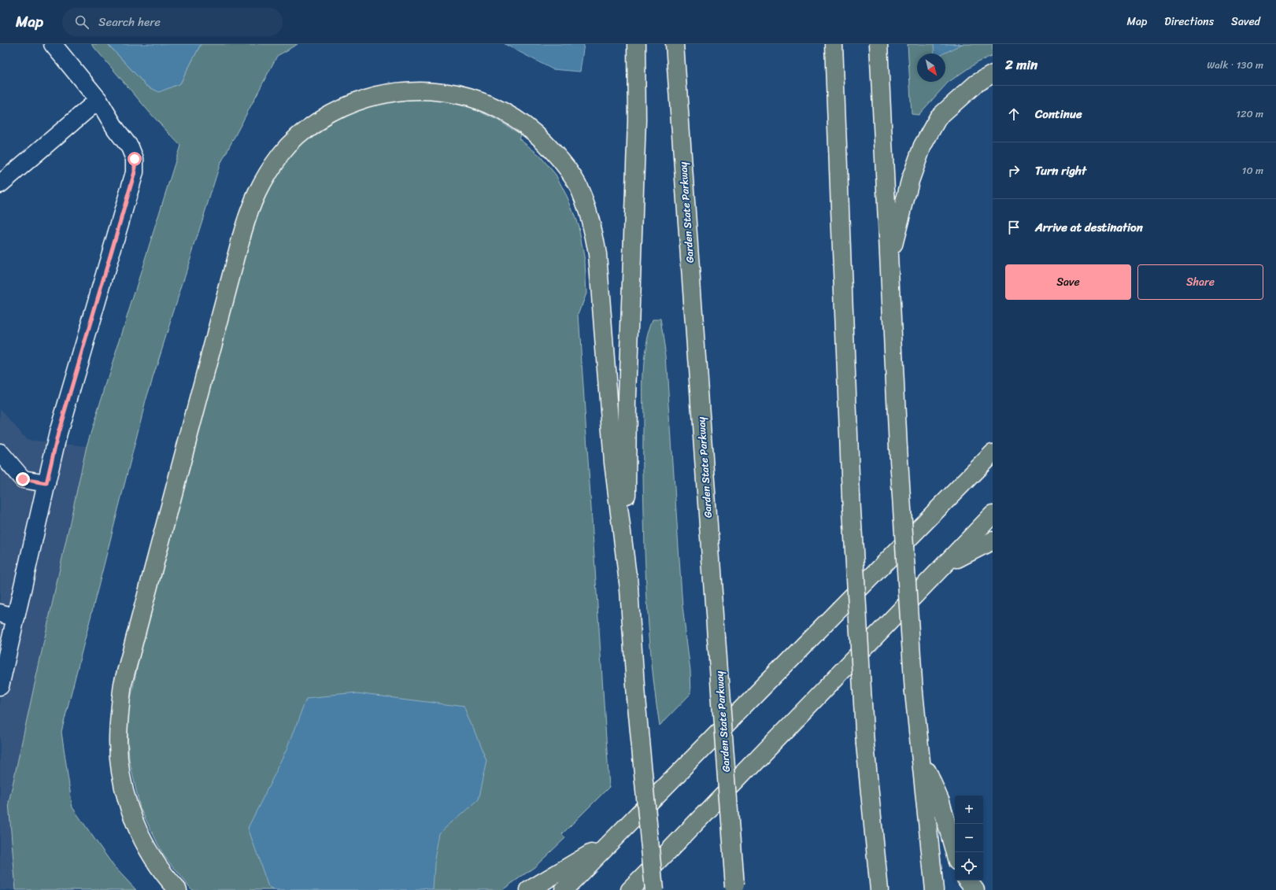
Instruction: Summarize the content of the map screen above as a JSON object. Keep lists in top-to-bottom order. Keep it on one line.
{"streets":{"highway":["Garden State Parkway"]},"north":"bottom right","page":{"header":"Map","search":"Search here","nav":["Map","Directions","Saved"],"heading":["2 min","Walk · 130 m"],"list":[["Continue","120 m"],["Turn right","10 m"],"Arrive at destination"],"buttons":["Save","Share"],"map_buttons":["+","−"]}}
